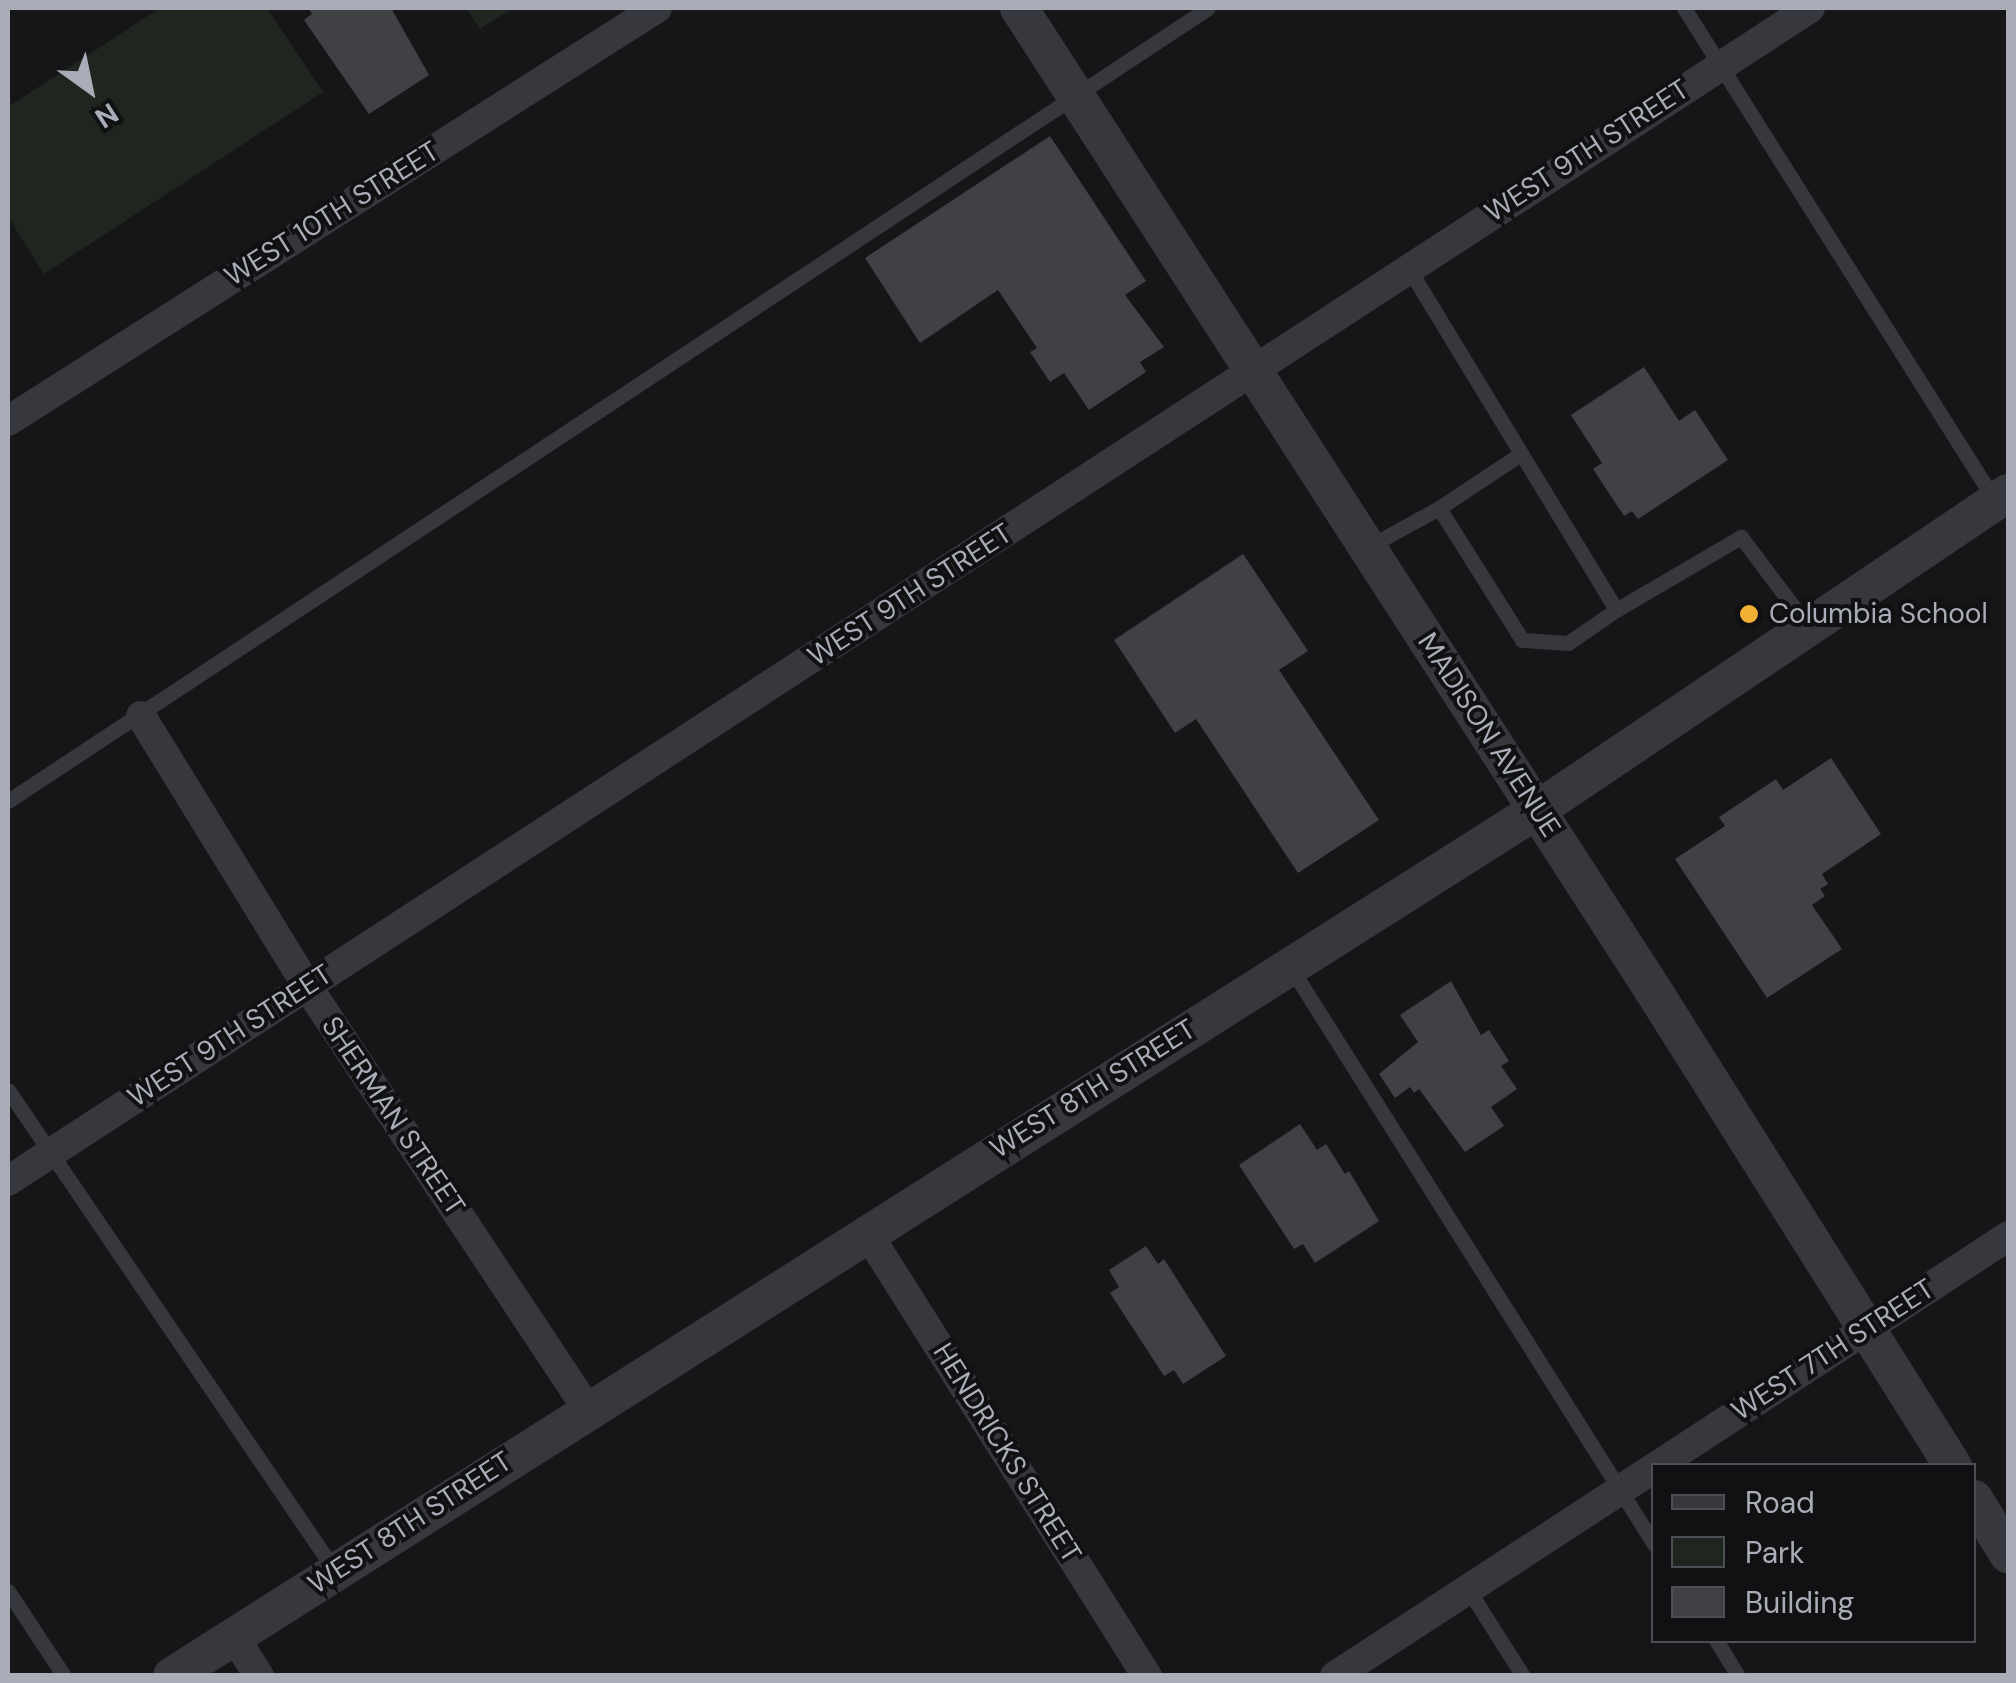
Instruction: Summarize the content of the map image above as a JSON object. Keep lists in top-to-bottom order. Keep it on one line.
{"streets":{"street":["WEST 9TH STREET","WEST 10TH STREET","MADISON AVENUE","WEST 8TH STREET","SHERMAN STREET","WEST 7TH STREET","HENDRICKS STREET"]},"crossings":[["WEST 9TH STREET","MADISON AVENUE"],["WEST 9TH STREET","SHERMAN STREET"],["MADISON AVENUE","WEST 8TH STREET"],["MADISON AVENUE","WEST 7TH STREET"],["WEST 8TH STREET","SHERMAN STREET"],["WEST 8TH STREET","HENDRICKS STREET"]],"places":["Columbia School"],"legend":["Road","Park","Building"],"north":"bottom right"}
